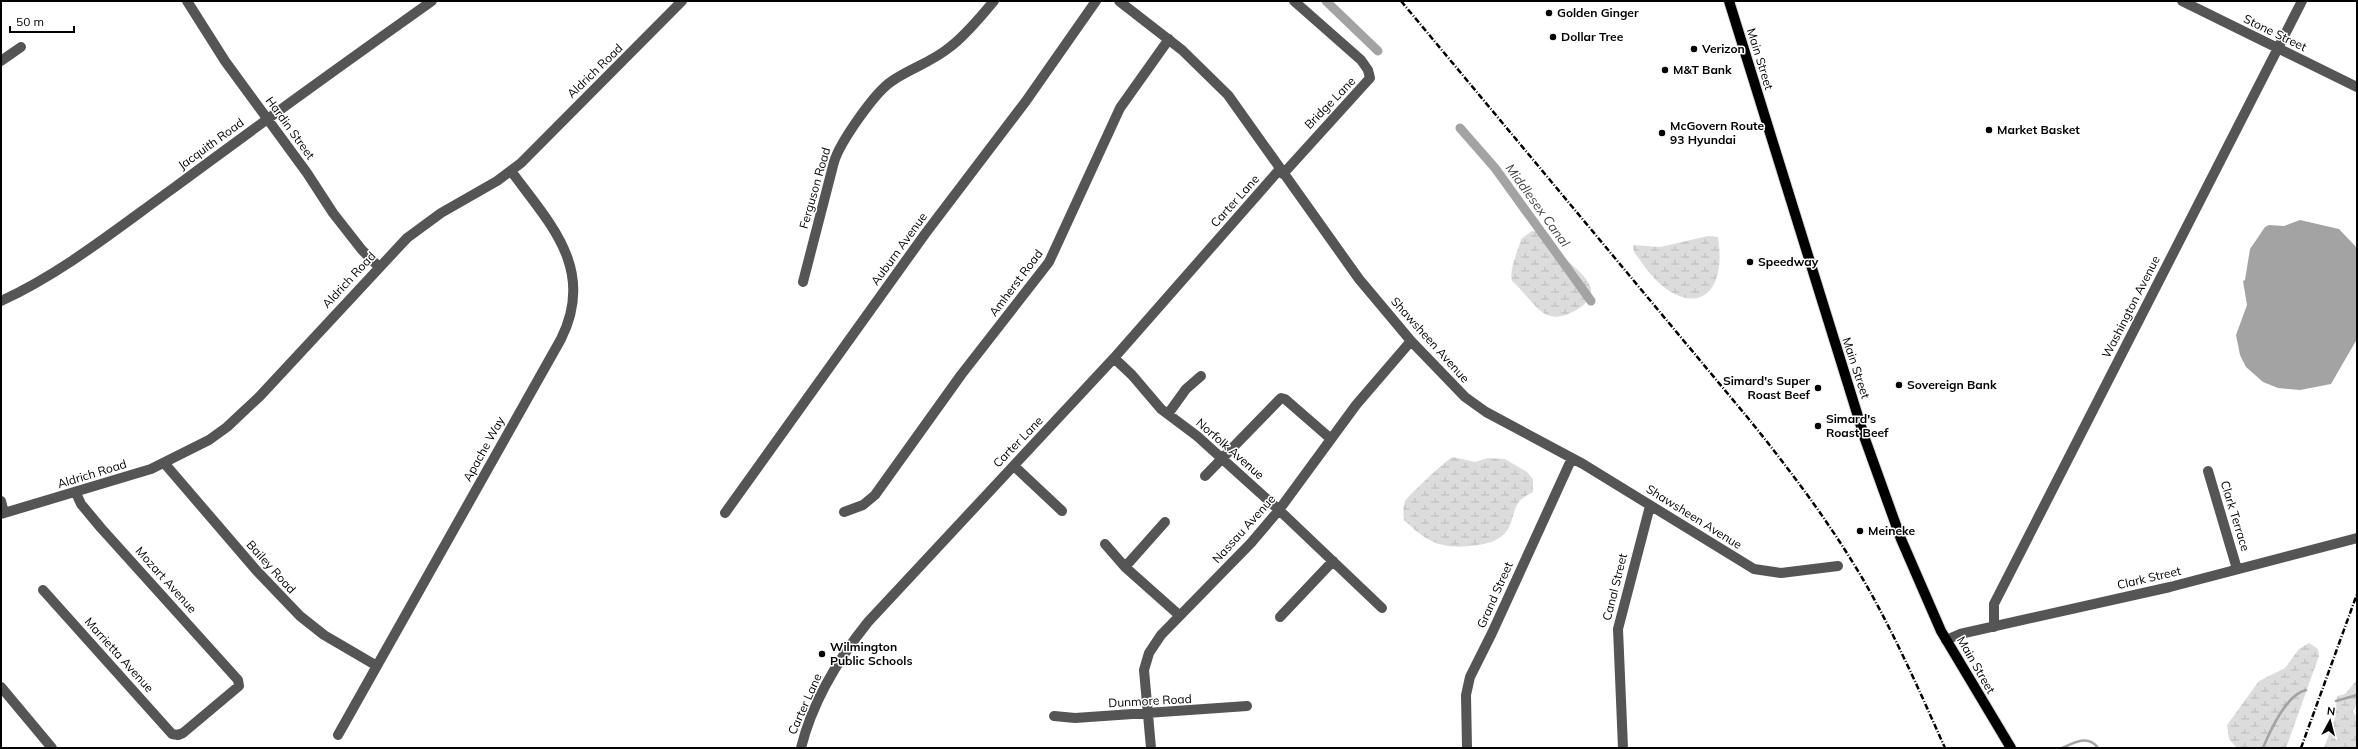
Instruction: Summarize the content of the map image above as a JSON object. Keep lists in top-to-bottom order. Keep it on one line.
{"streets":{"main road":["Main Street"],"street":["Stone Street","Aldrich Road","Bridge Lane","Hardin Street","Jacquith Road","Ferguson Road","Carter Lane","Auburn Avenue","Amherst Road","Washington Avenue","Shawsheen Avenue","Apache Way","Norfolk Avenue","Clark Terrace","Nassau Avenue","Bailey Road","Clark Street","Mozart Avenue","Canal Street","Grand Street","Marrietta Avenue","Dunmore Road"]},"crossings":[["Stone Street","Washington Avenue"],["Main Street","Clark Street"],["Aldrich Road","Hardin Street"],["Aldrich Road","Apache Way"],["Aldrich Road","Bailey Road"],["Aldrich Road","Mozart Avenue"],["Bridge Lane","Carter Lane"],["Bridge Lane","Shawsheen Avenue"],["Hardin Street","Jacquith Road"],["Carter Lane","Shawsheen Avenue"],["Carter Lane","Norfolk Avenue"],["Amherst Road","Shawsheen Avenue"],["Washington Avenue","Clark Street"],["Shawsheen Avenue","Nassau Avenue"],["Shawsheen Avenue","Canal Street"],["Shawsheen Avenue","Grand Street"],["Apache Way","Bailey Road"],["Norfolk Avenue","Nassau Avenue"],["Clark Terrace","Clark Street"],["Nassau Avenue","Dunmore Road"],["Mozart Avenue","Marrietta Avenue"]],"water":["Middlesex Canal"],"places":["Golden Ginger","Dollar Tree","Verizon","M&T Bank","Market Basket","McGovern Route 93 Hyundai","Speedway","Sovereign Bank","Simard's Super Roast Beef","Simard's Roast Beef","Meineke","Wilmington Public Schools"],"scale_bar":"50 m","north":"top"}
